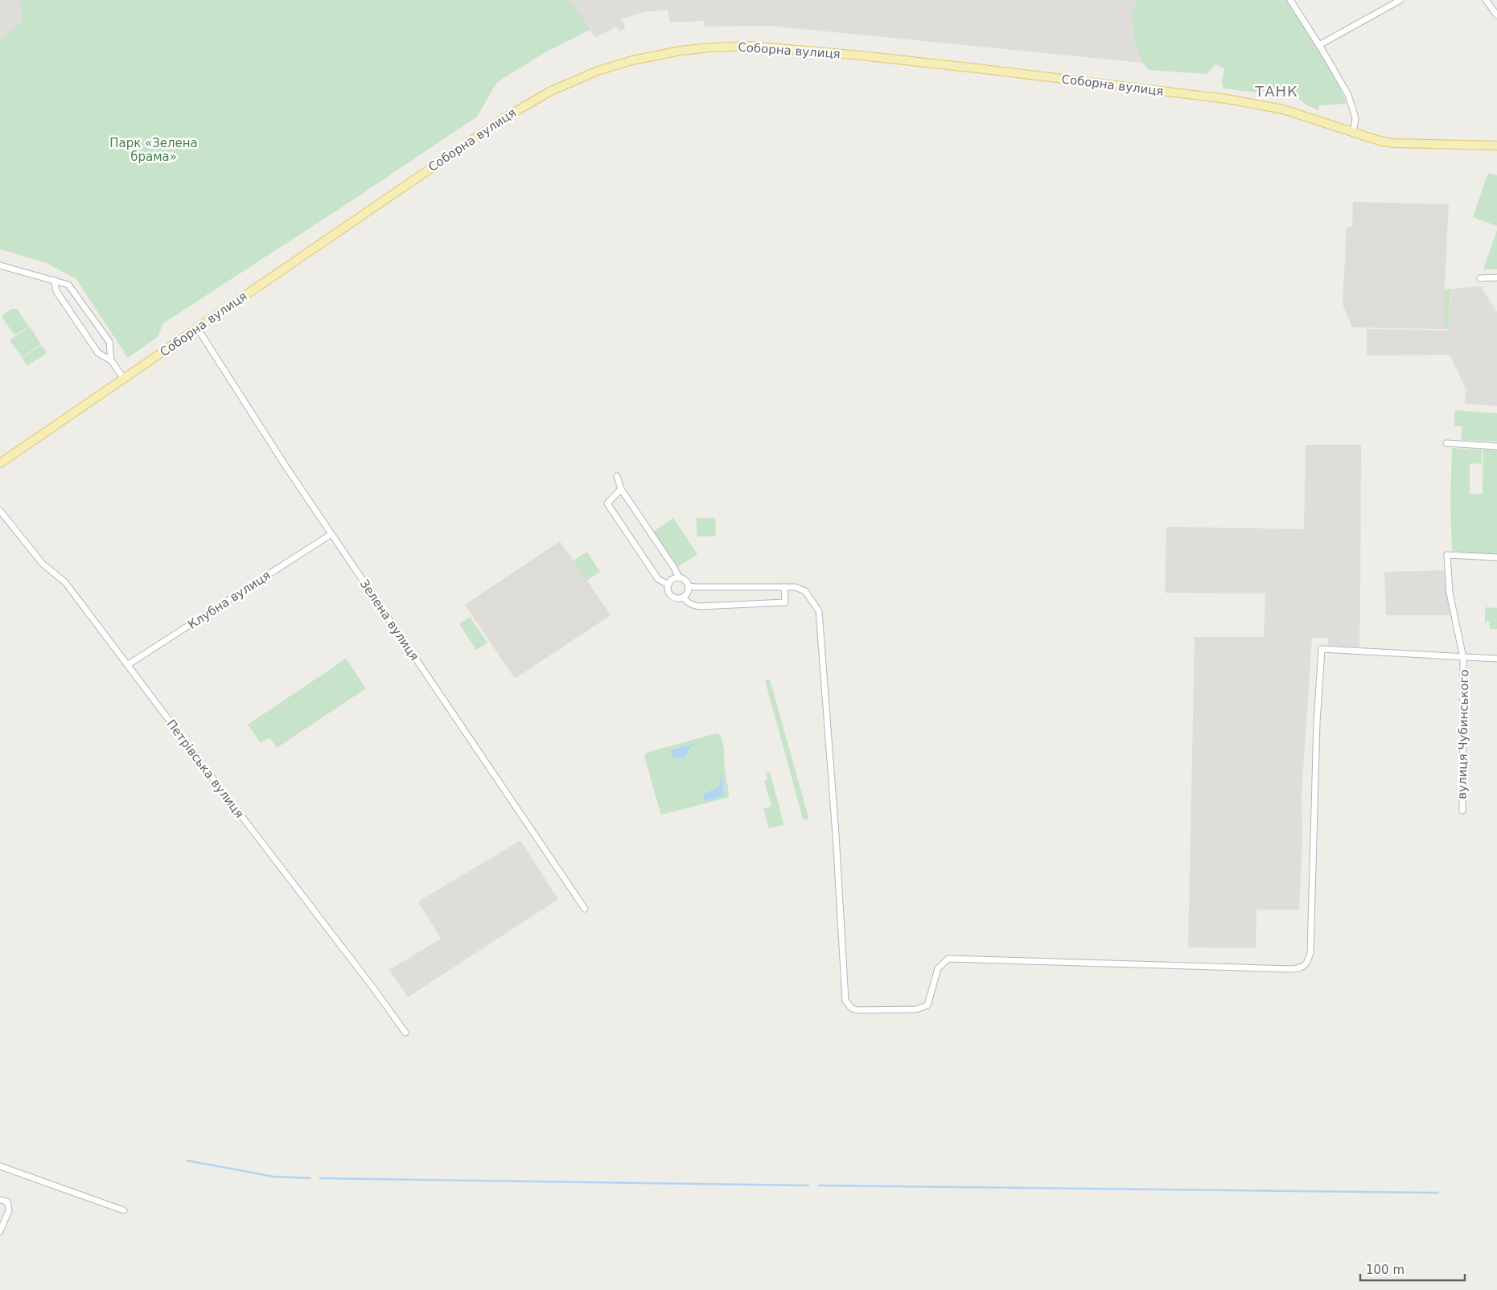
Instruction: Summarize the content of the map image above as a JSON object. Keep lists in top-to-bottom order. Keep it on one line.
{"streets":{"main road":["Соборна вулиця"],"street":["Клубна вулиця","Зелена вулиця","вулиця Чубинського","Петрівська вулиця"]},"crossings":[["Соборна вулиця","Зелена вулиця"],["Клубна вулиця","Зелена вулиця"],["Клубна вулиця","Петрівська вулиця"]],"districts":["ТАНК"],"parks":["Парк «Зелена брама»"],"scale_bar":"100 m"}
